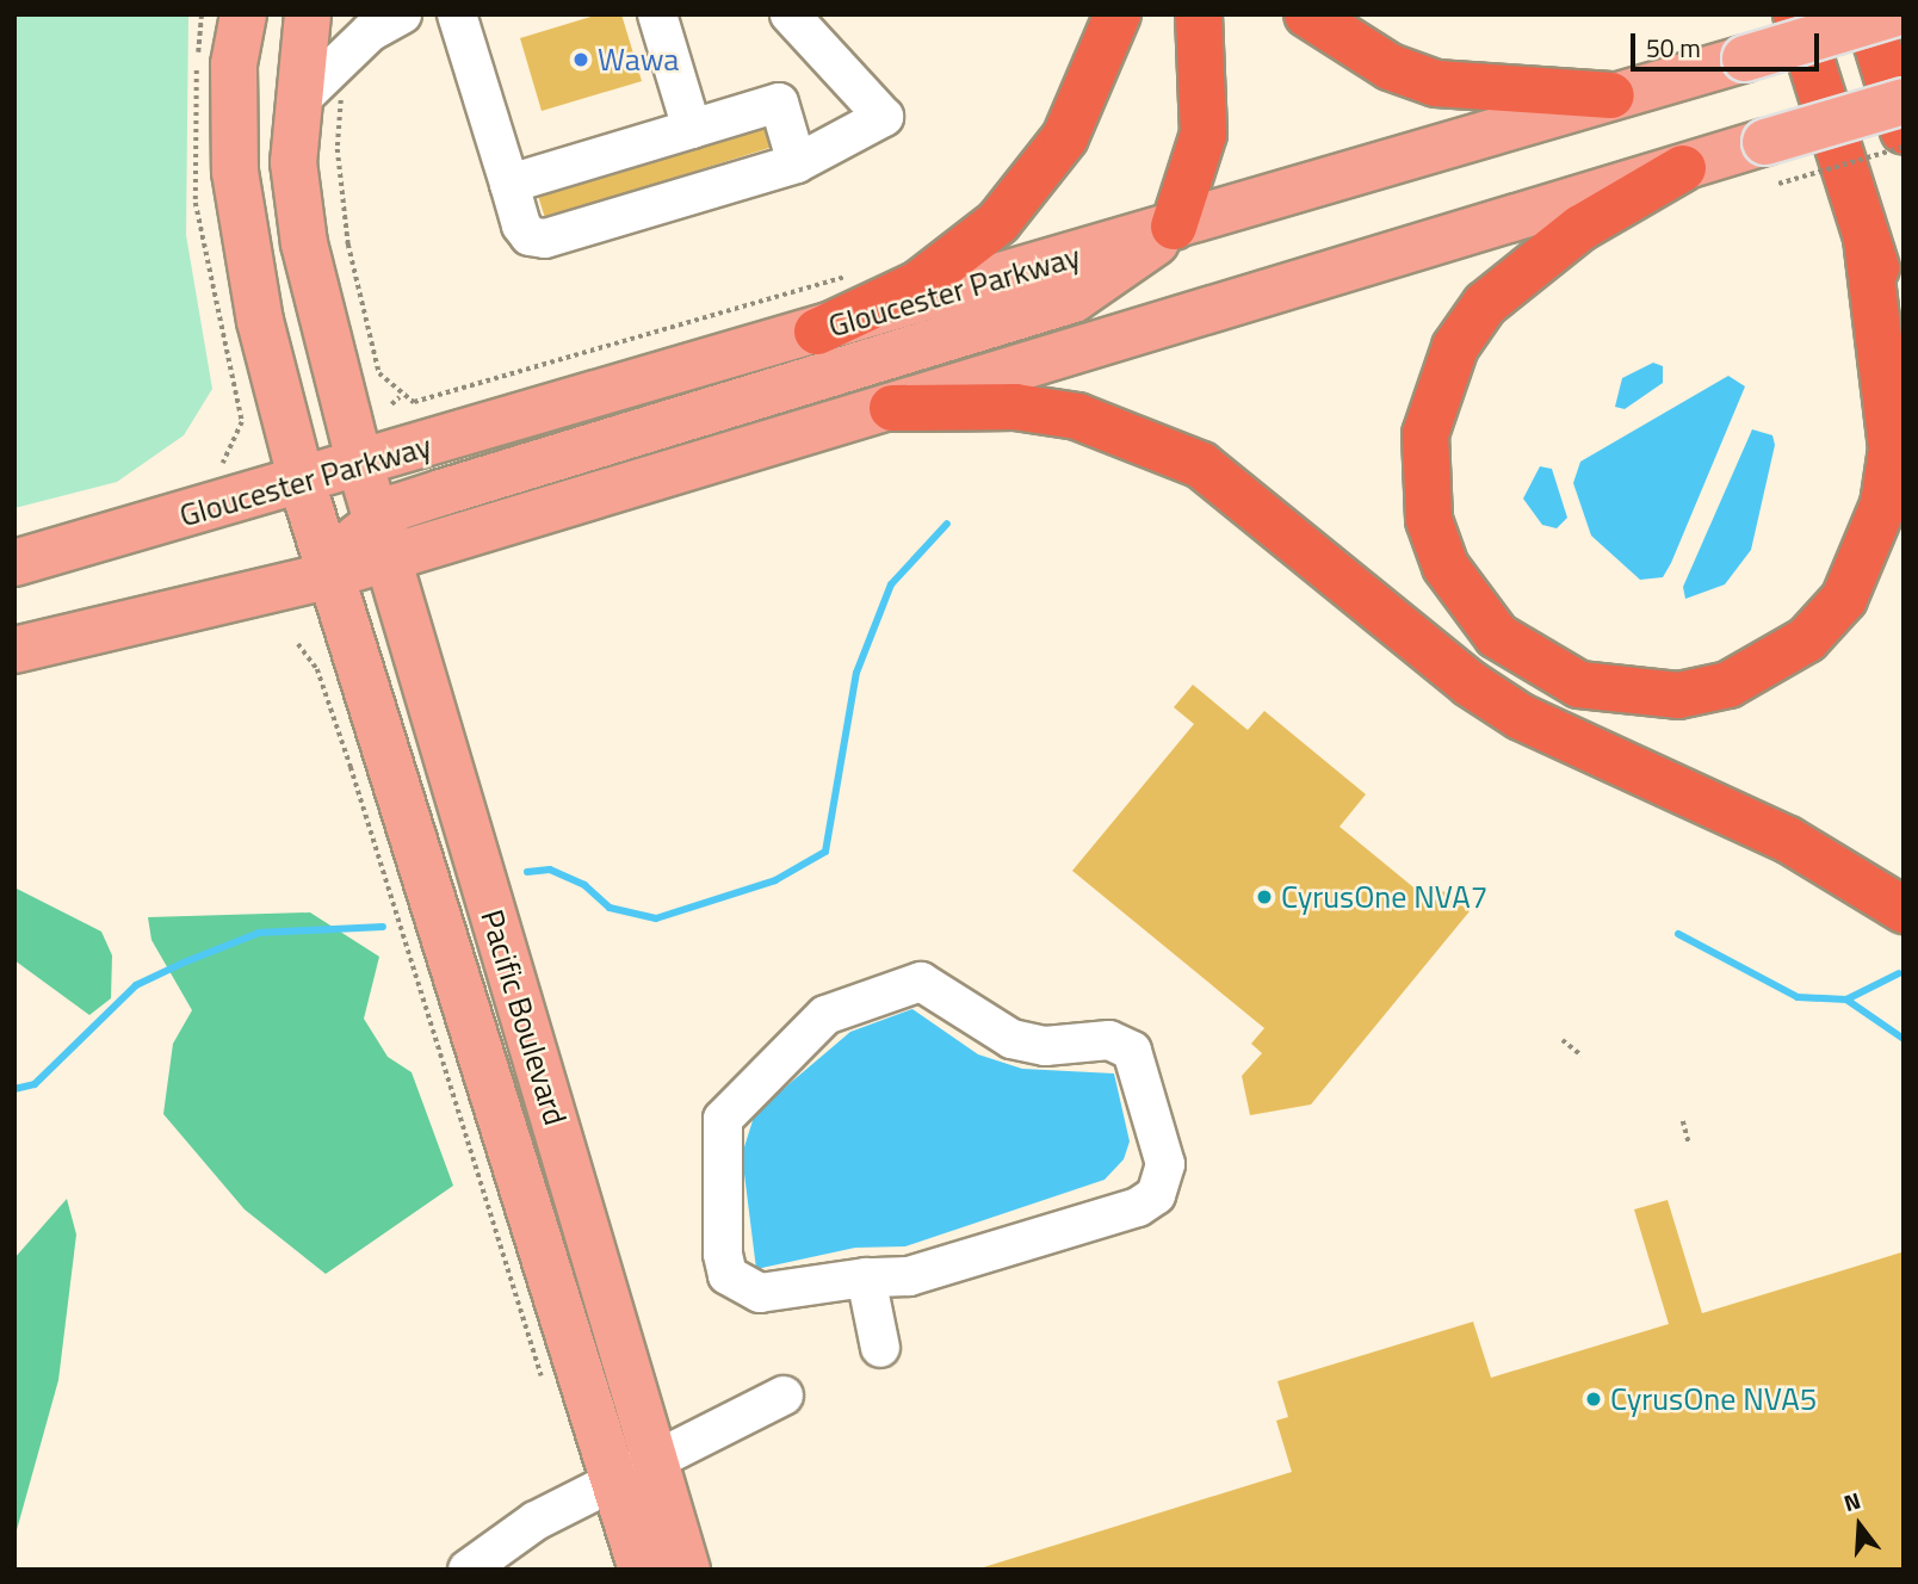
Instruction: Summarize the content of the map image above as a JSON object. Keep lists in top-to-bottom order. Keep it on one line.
{"streets":{"main road":["Gloucester Parkway","Pacific Boulevard"]},"crossings":[["Gloucester Parkway","Pacific Boulevard"]],"places":["Wawa","CyrusOne NVA7","CyrusOne NVA5"],"scale_bar":"50 m","north":"top"}
